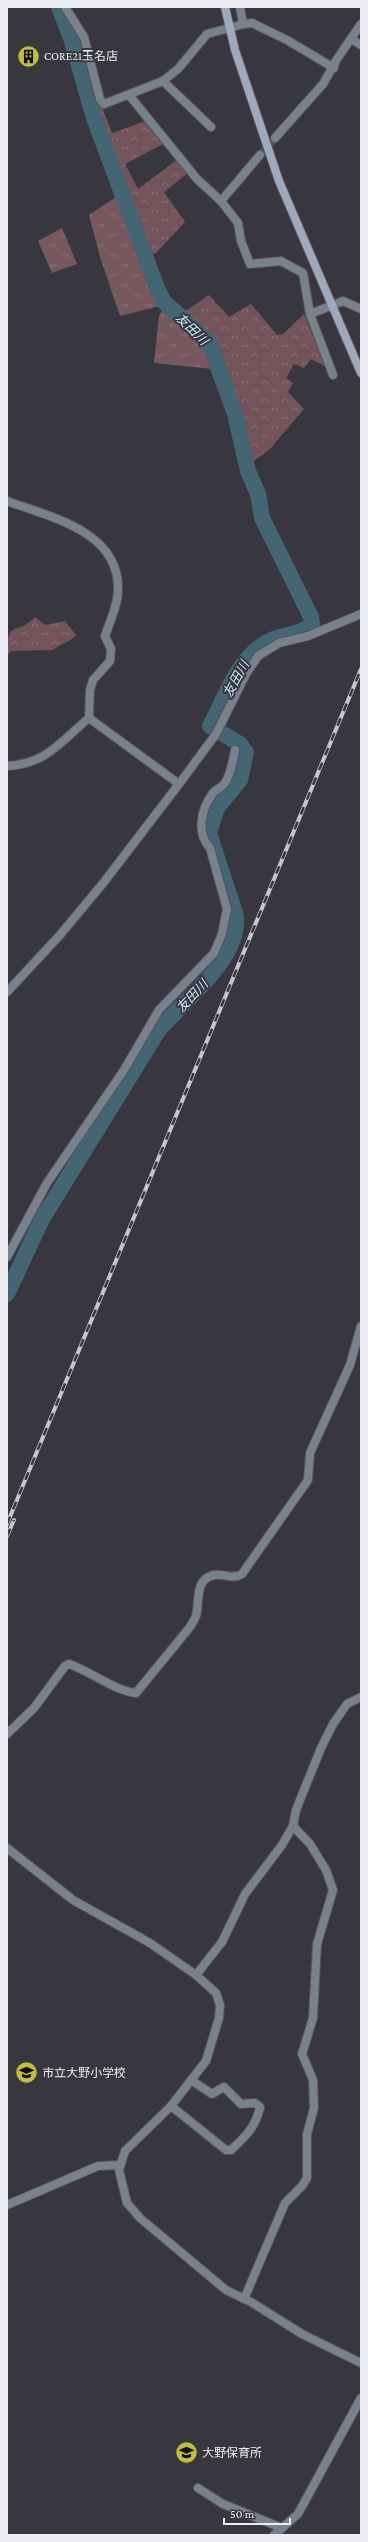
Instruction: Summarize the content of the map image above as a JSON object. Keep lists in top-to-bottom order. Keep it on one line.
{"water":["友田川"],"places":{"building":["CORE21玉名店"],"school or university":["市立大野小学校","大野保育所"]},"scale_bar":"50 m"}
